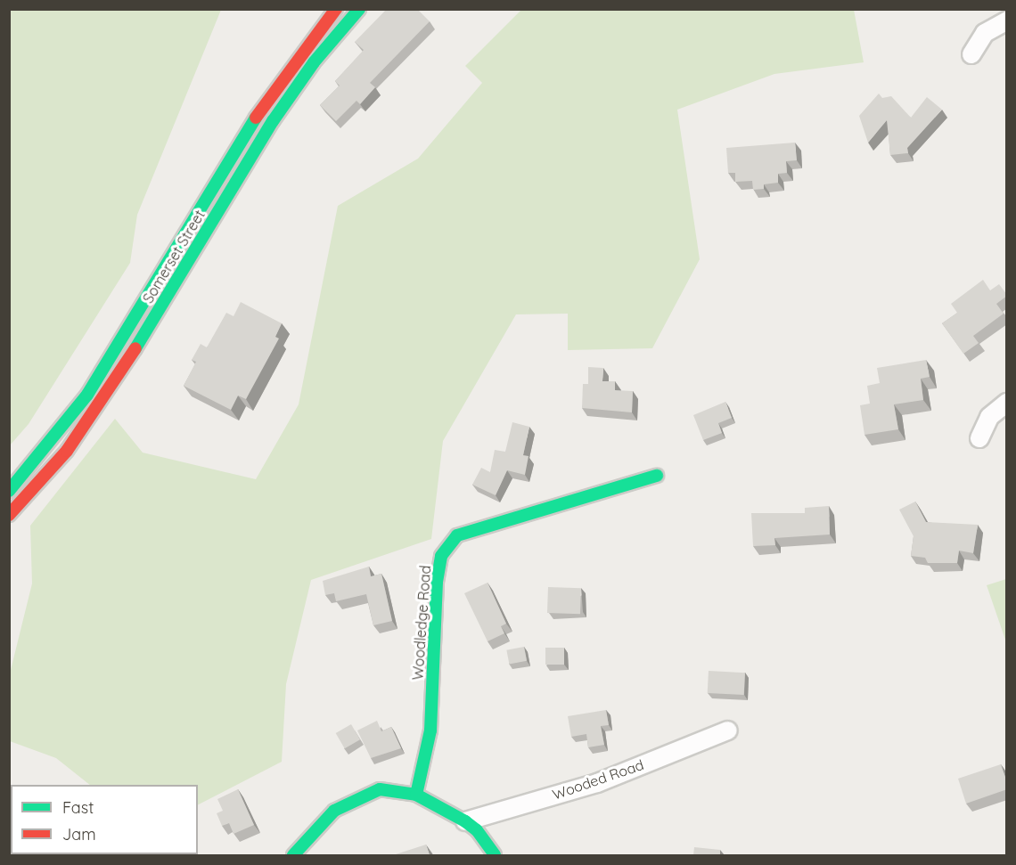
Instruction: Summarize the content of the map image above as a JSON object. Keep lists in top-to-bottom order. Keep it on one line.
{"streets":{"main road":["Somerset Street","Woodledge Road"],"street":["Wooded Road"]},"legend":["Fast","Jam"]}
